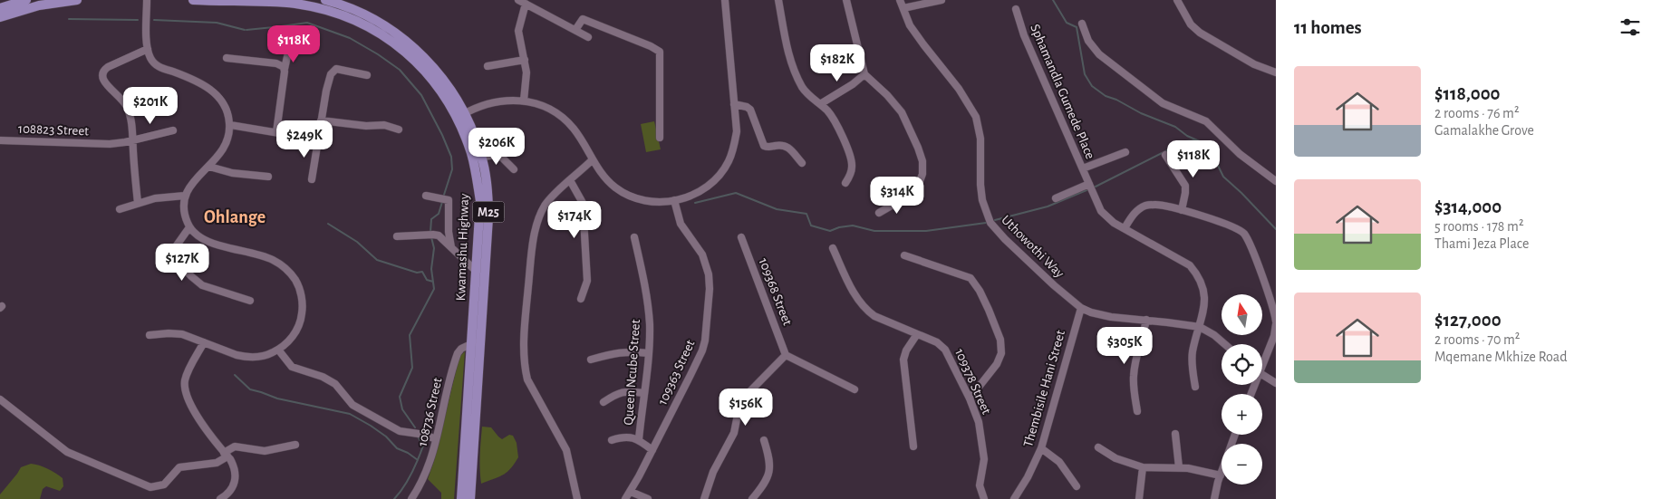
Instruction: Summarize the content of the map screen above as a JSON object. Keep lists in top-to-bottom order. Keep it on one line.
{"streets":{"main road":["M25","Kwamashu Highway"],"street":["Sphamandla Gumede Place","108823 Street","Uthowothi Way","109368 Street","Queen Ncube Street","109363 Street","109378 Street","Thembisile Hani Street","108736 Street"]},"crossings":[["Uthowothi Way","Thembisile Hani Street"],["Kwamashu Highway","108736 Street"],["Queen Ncube Street","109363 Street"]],"districts":["Ohlange"],"north":"top","page":{"heading":"11 homes","price":["$118K","$182K","$201K","$249K","$206K","$118K","$314K","$174K","$127K","$305K","$156K"],"list":[{"name":"$118,000","note":"2 rooms · 76 m² · Gamalakhe Grove"},{"name":"$314,000","note":"5 rooms · 178 m² · Thami Jeza Place"},{"name":"$127,000","note":"2 rooms · 70 m² · Mqemane Mkhize Road"}],"map_buttons":["+","−"]}}
